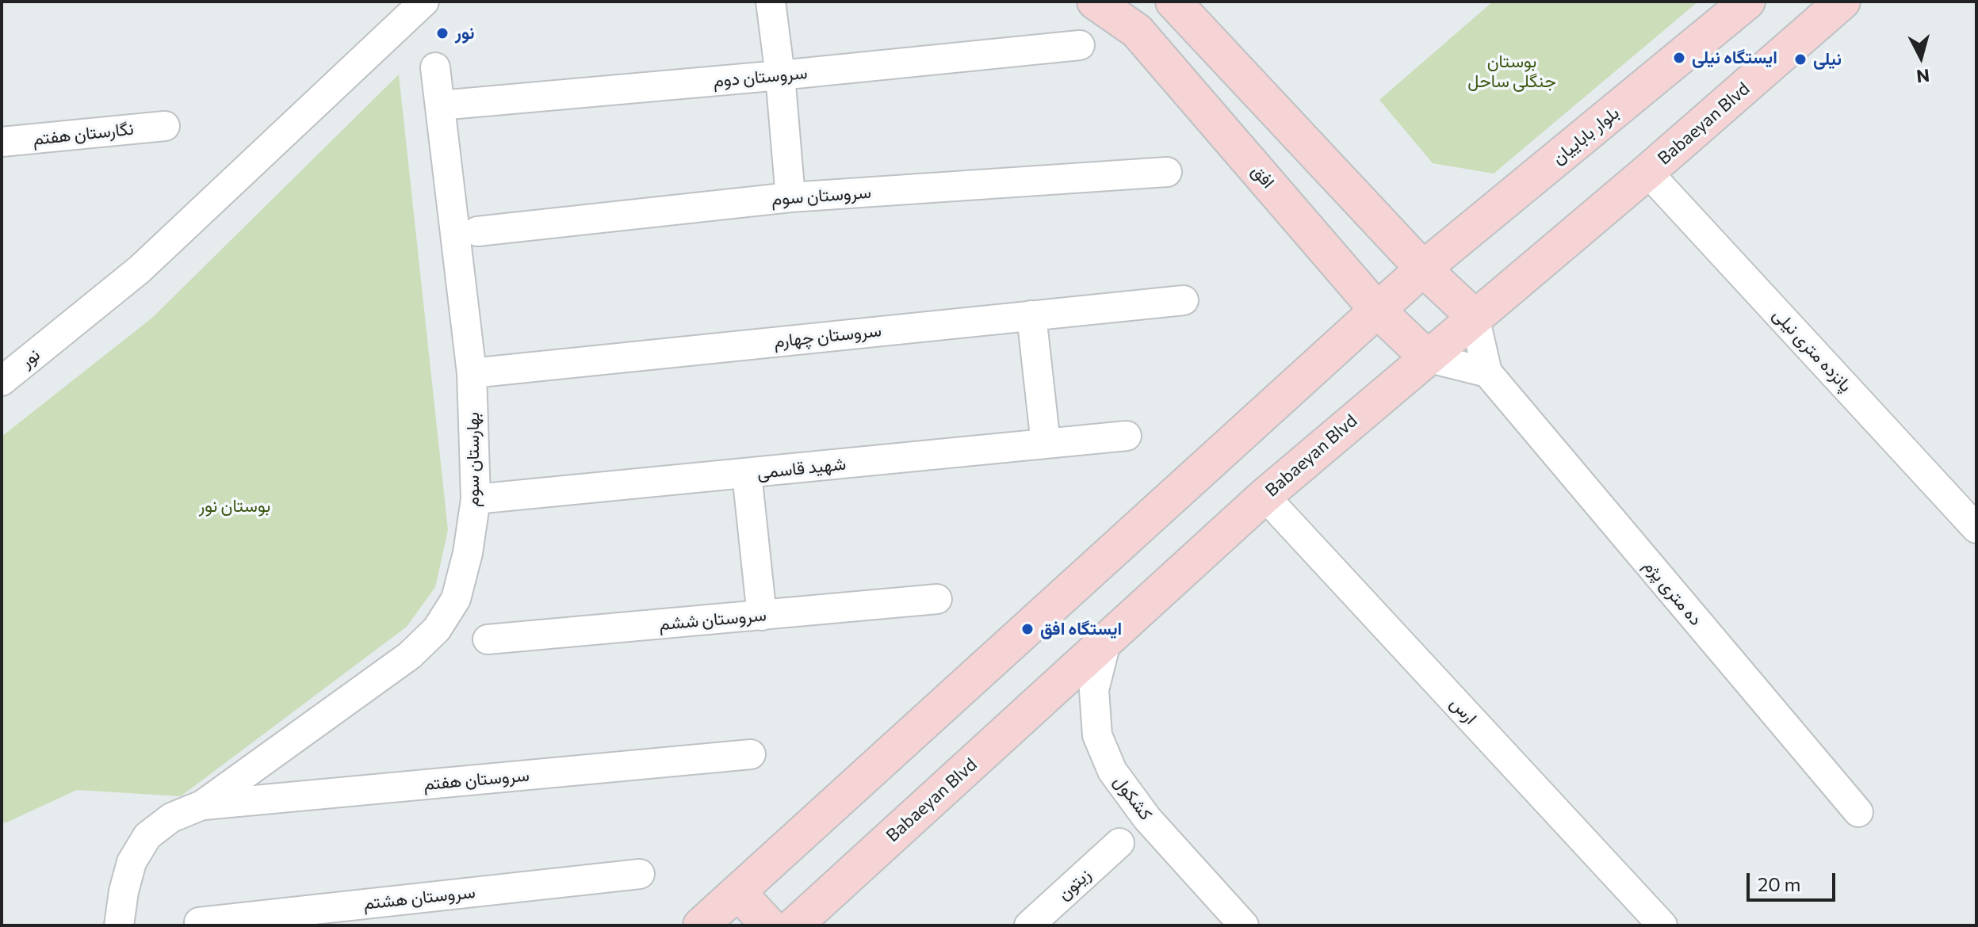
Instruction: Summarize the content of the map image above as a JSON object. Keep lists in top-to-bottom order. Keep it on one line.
{"streets":{"main road":["Babaeyan Blvd","بلوار باباییان","افق"],"street":["سروستان دوم","نگارستان هفتم","سروستان سوم","سروستان چهارم","پانزده متری نیلی","نور","بهارستان سوم","شهید قاسمی","ده متری پژم","سروستان ششم","ارس","سروستان هفتم","کشکول","زیتون","سروستان هشتم"]},"crossings":[["سروستان دوم","بهارستان سوم"],["Babaeyan Blvd","افق"],["Babaeyan Blvd","پانزده متری نیلی"],["Babaeyan Blvd","ده متری پژم"],["Babaeyan Blvd","ارس"],["Babaeyan Blvd","کشکول"],["سروستان چهارم","بهارستان سوم"],["بهارستان سوم","شهید قاسمی"],["بهارستان سوم","سروستان هفتم"]],"parks":["بوستان جنگلی ساحل","بوستان نور"],"places":["نور","ایستگاه نیلی","نیلی","ایستگاه افق"],"scale_bar":"20 m","north":"bottom"}
